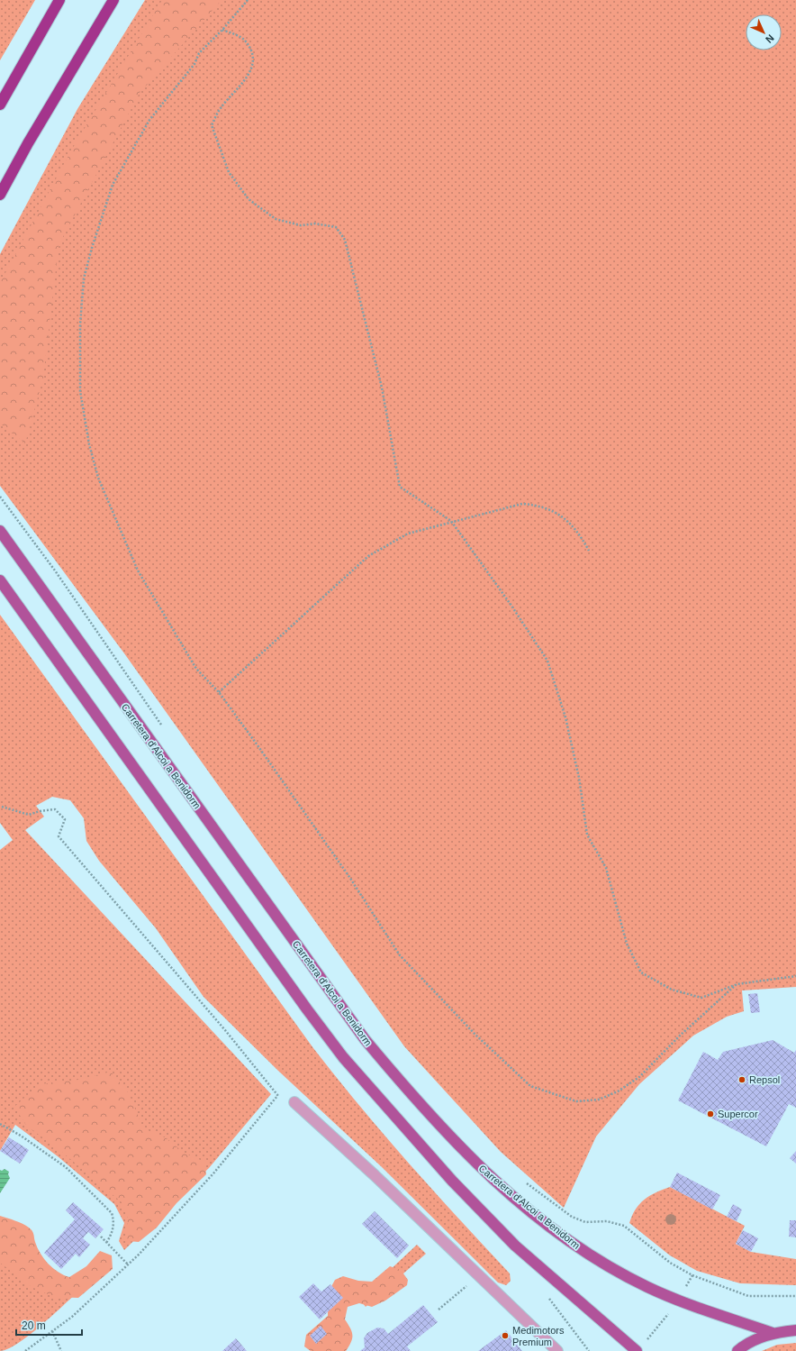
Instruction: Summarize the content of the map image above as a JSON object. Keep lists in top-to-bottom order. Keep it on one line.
{"streets":{"main road":["Carretera d'Alcoi a Benidorm"]},"places":["Repsol","Supercor","Medimotors Premium"],"scale_bar":"20 m","north":"bottom right"}
